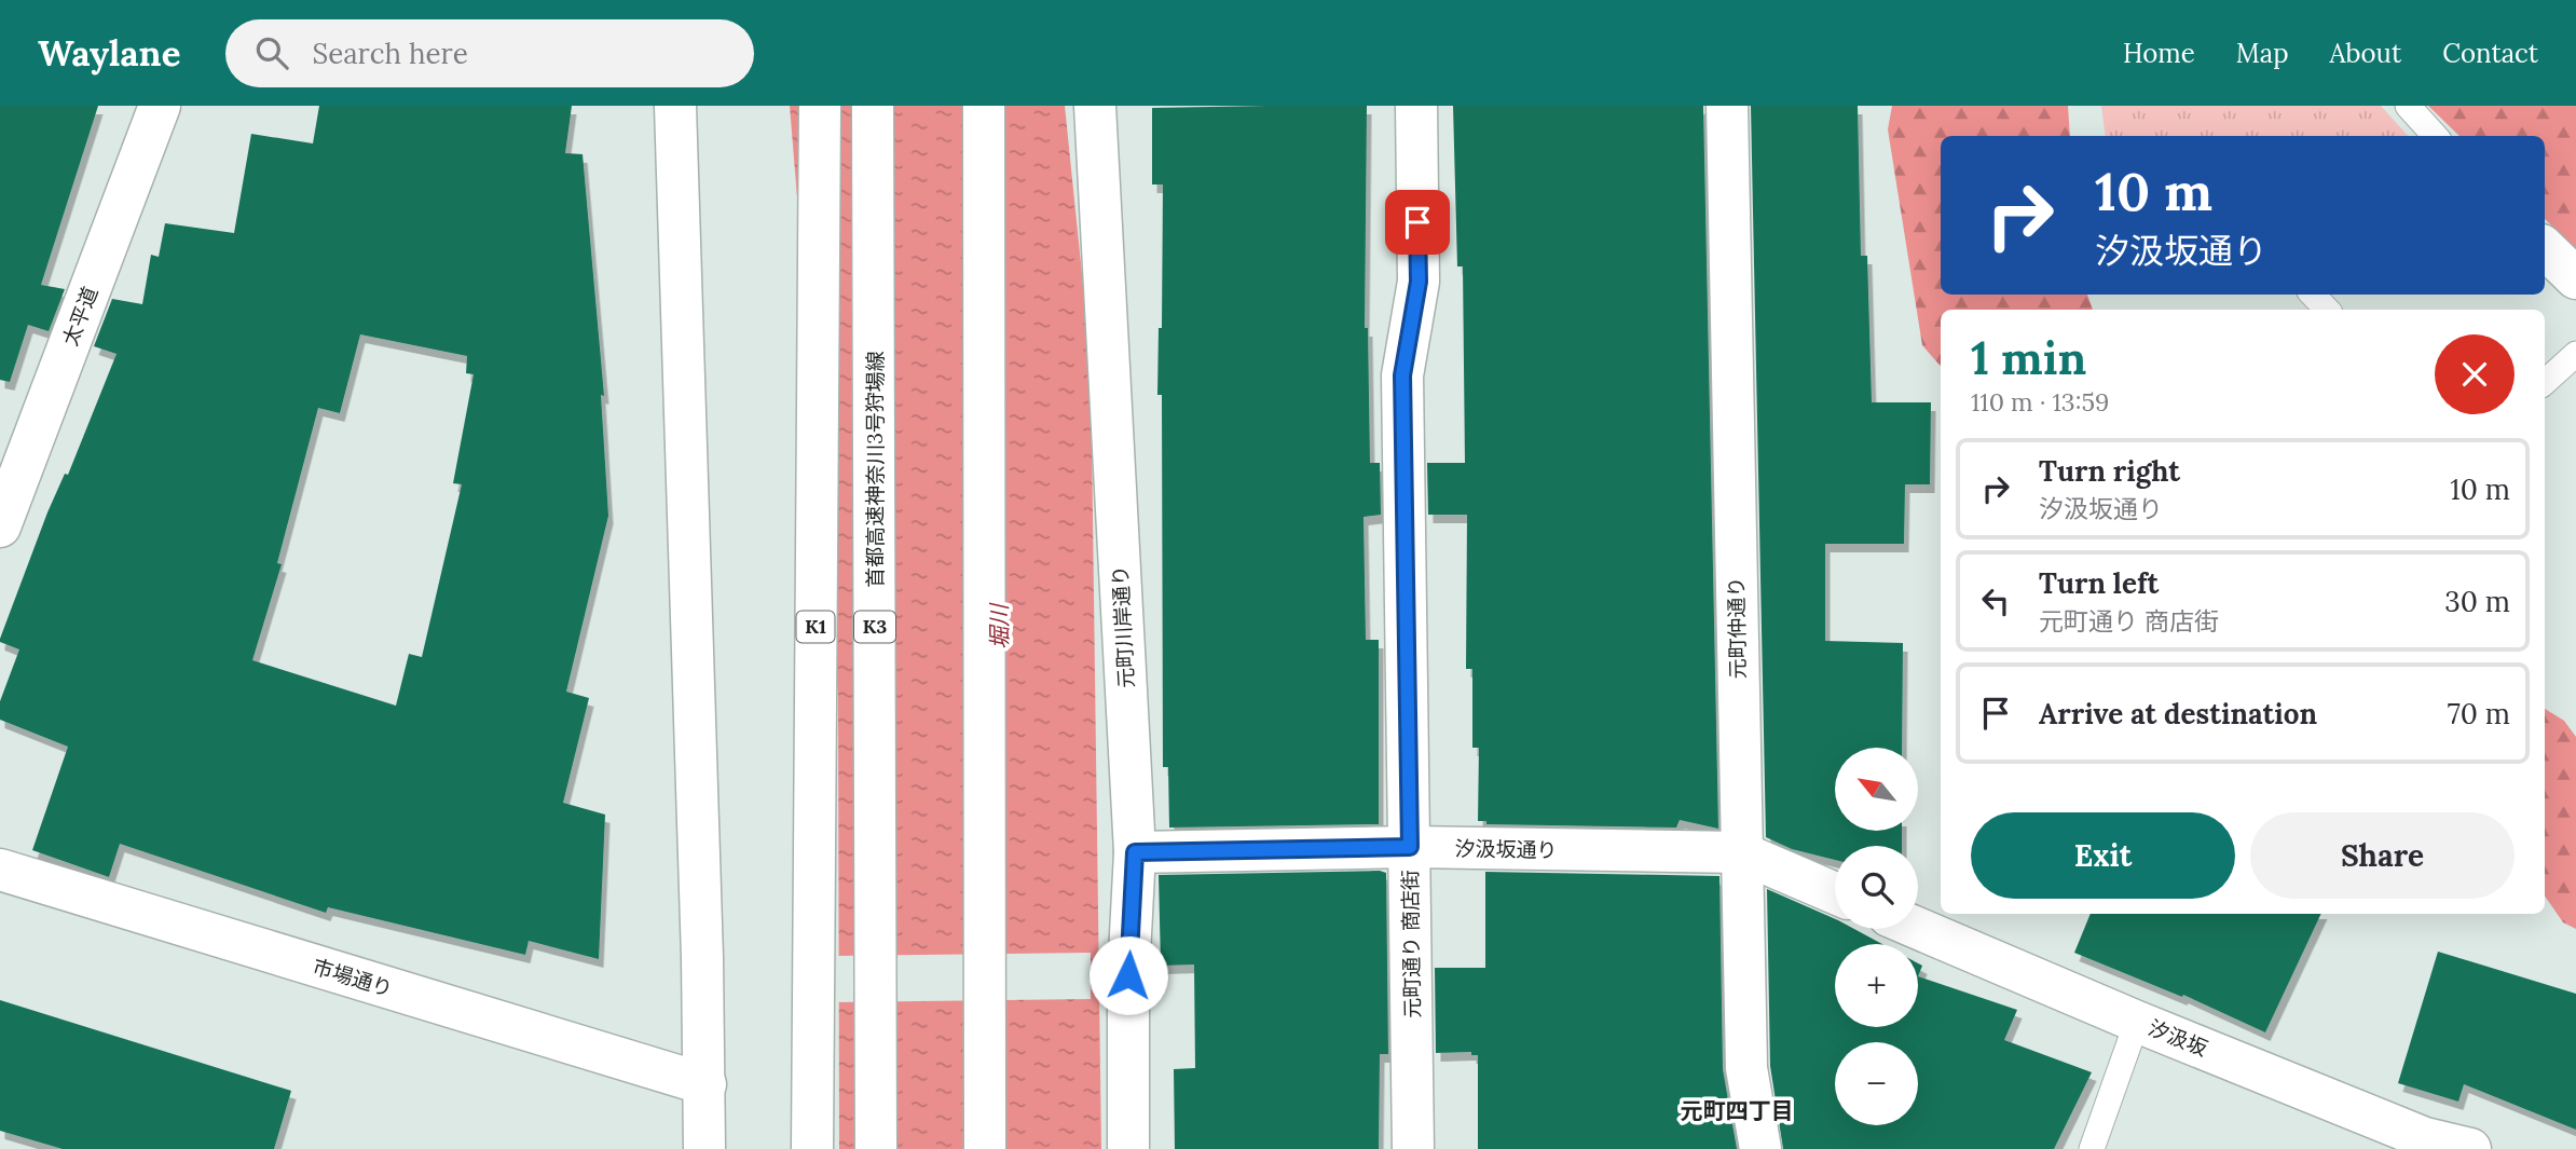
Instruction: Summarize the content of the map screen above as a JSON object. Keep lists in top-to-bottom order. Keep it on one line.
{"streets":{"main road":["太平道","首都高速神奈川3号狩場線","K1","K3","元町川岸通り","元町仲通り","汐汲坂通り","元町通り 商店街","市場通り","汐汲坂"]},"crossings":[["元町川岸通り","汐汲坂通り"],["元町仲通り","汐汲坂通り"],["汐汲坂通り","元町通り 商店街"]],"districts":["元町四丁目"],"water":["堀川"],"north":"top left","page":{"header":"Waylane","search":"Search here","nav":["Home","Map","About","Contact"],"turn":["10 m","汐汲坂通り"],"heading":["1 min","110 m · 13:59"],"list":[{"name":"Turn right","note":"汐汲坂通り","value":"10 m"},{"name":"Turn left","note":"元町通り 商店街","value":"30 m"},{"name":"Arrive at destination","value":"70 m"}],"map_buttons":["+","−"],"buttons":["Exit","Share"]}}
